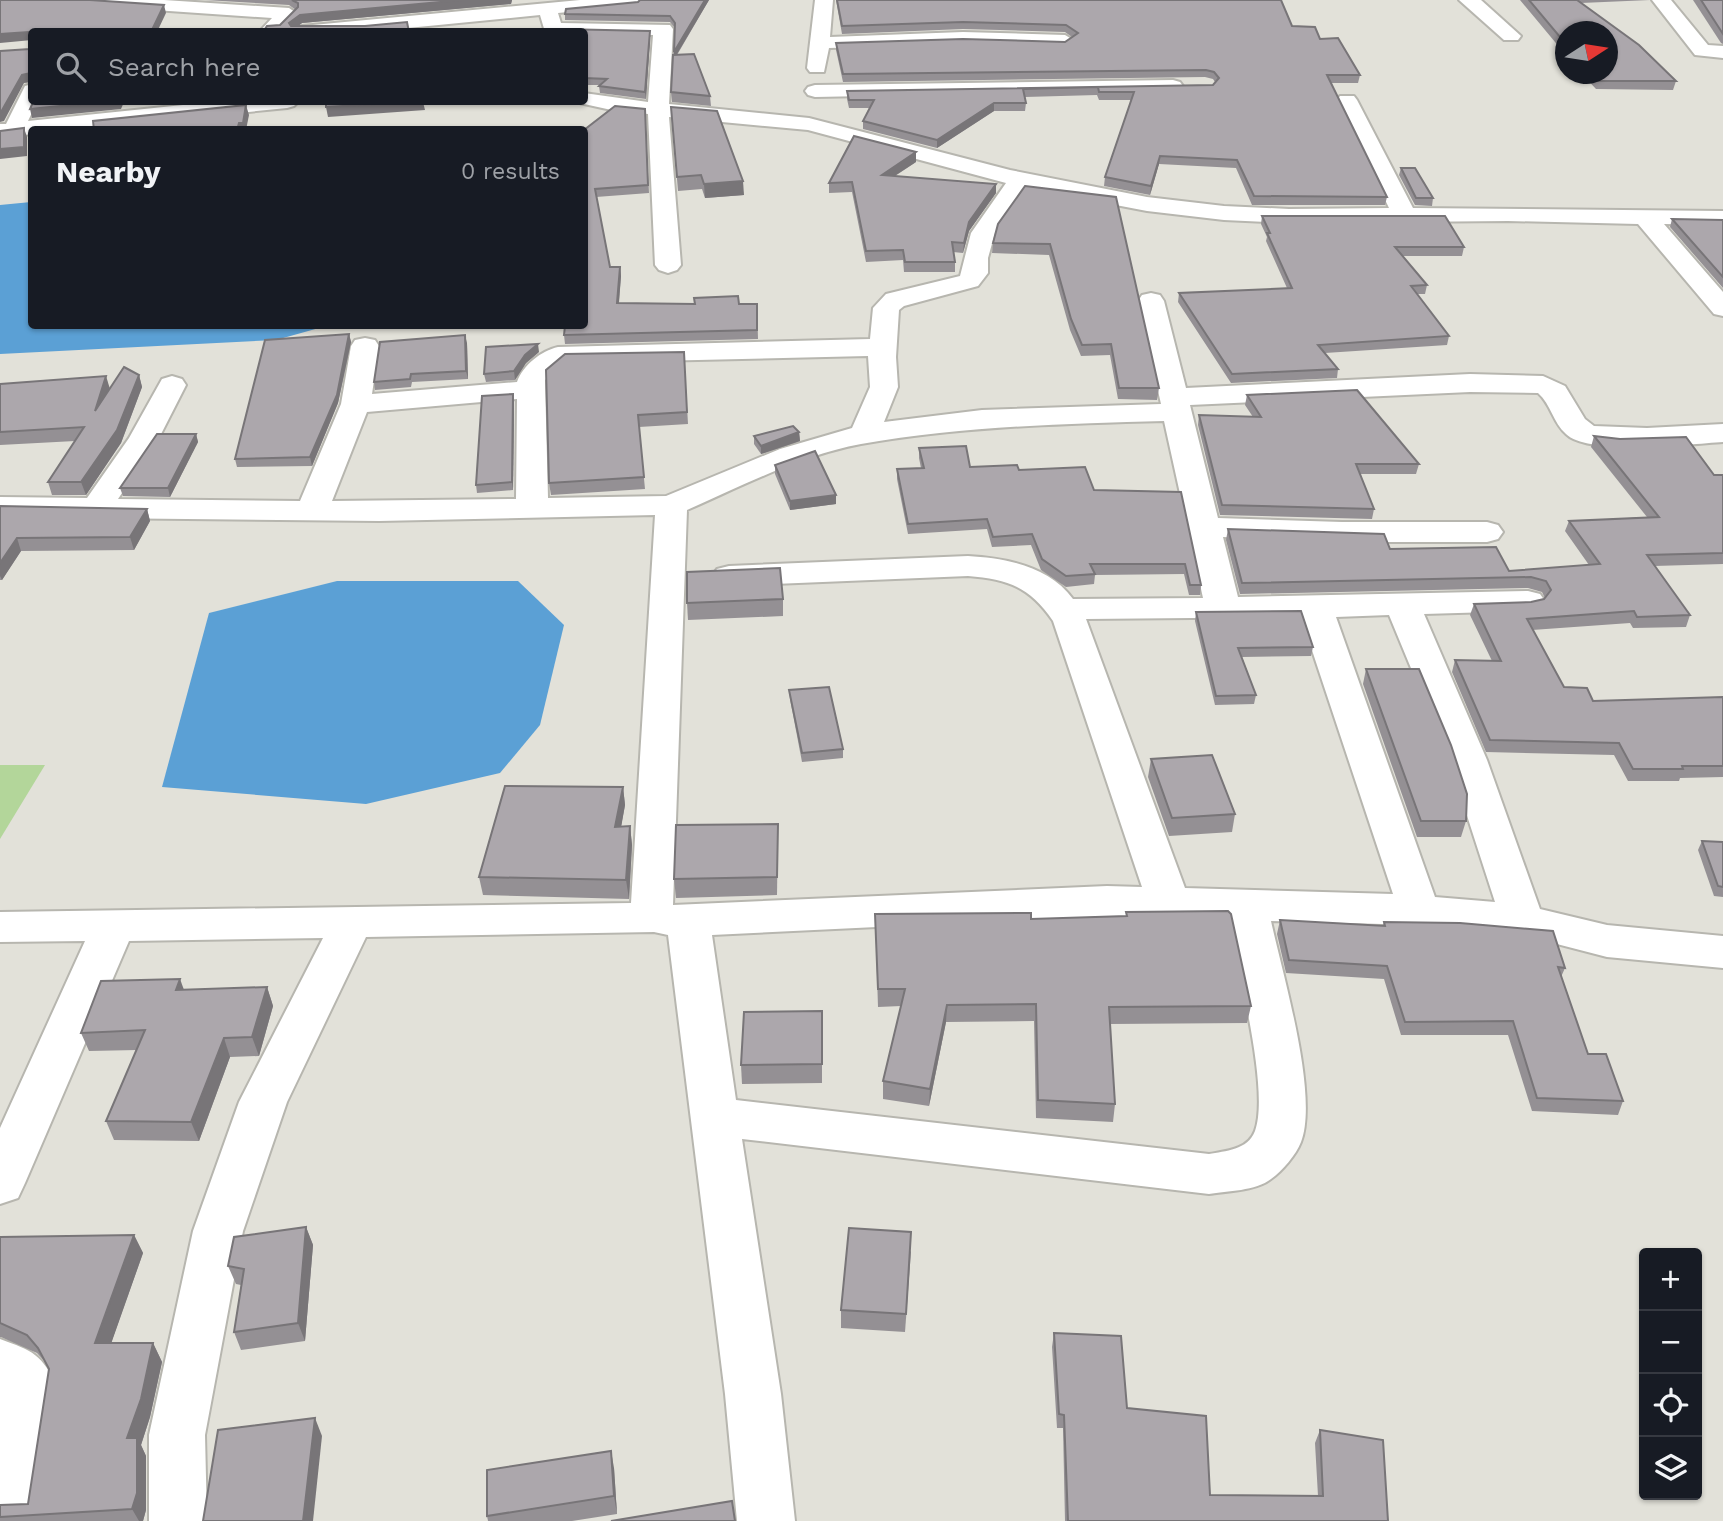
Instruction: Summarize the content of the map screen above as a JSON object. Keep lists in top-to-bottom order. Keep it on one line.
{"north":"right","page":{"search":"Search here","heading":["Nearby","0 results"],"map_buttons":["+","−"]}}
